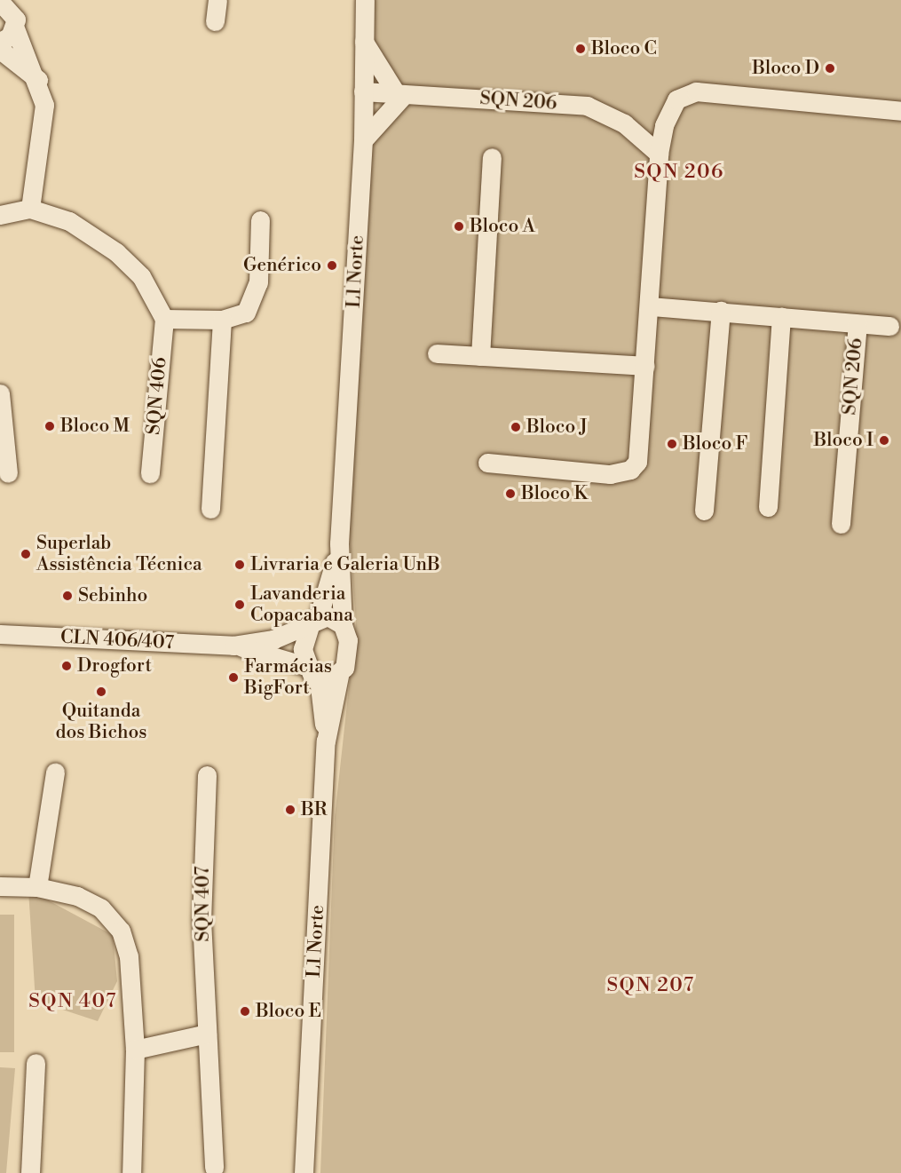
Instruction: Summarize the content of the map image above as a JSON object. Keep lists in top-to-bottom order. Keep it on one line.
{"streets":{"street":["SQN 206","L1 Norte","SQN 406","CLN 406/407","SQN 407"]},"crossings":[["SQN 206","L1 Norte"],["L1 Norte","CLN 406/407"]],"districts":["SQN 206","SQN 207","SQN 407"],"places":["Bloco C","Bloco D","Bloco A","Genérico","Bloco M","Bloco J","Bloco I","Bloco F","Bloco K","Superlab Assistência Técnica","Livraria e Galeria UnB","Sebinho","Lavanderia Copacabana","Drogfort","Farmácias BigFort","Quitanda dos Bichos","BR","Bloco E"]}
